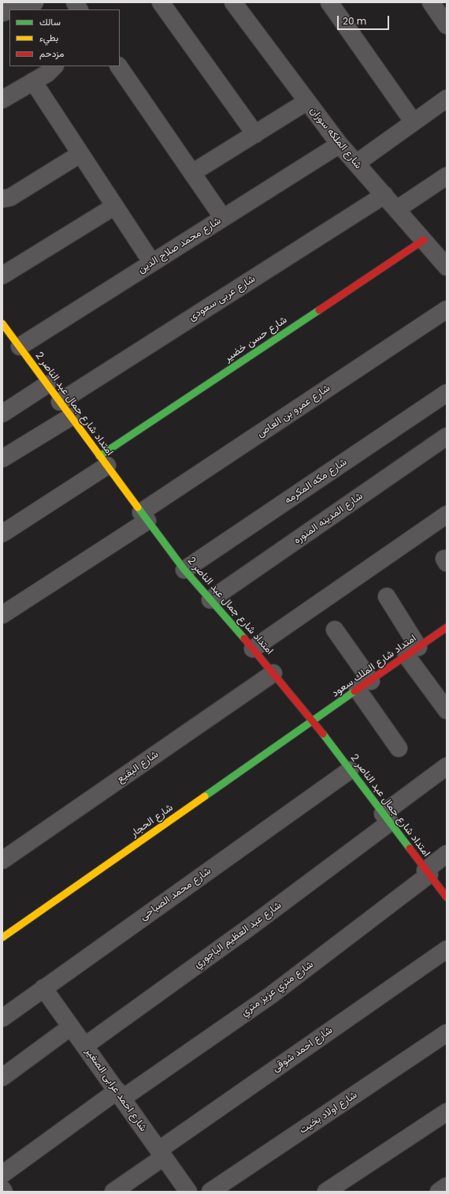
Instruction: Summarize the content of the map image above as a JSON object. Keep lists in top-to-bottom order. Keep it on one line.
{"streets":{"street":["شارع الملكه سوزان","شارع محمد صلاح الدين","شارع عربى سعودى","شارع حسن خضير","امتداد شارع جمال عبد الناصر 2","شارع عمرو بن العاص","شارع مكه المكرمه","شارع المدينه المنوره","امتداد شارع الملك سعود","شارع البقيع","شارع الحجار","شارع محمد الصباحى","شارع عبد العظيم الباجوري","شارع متري عزيز متري","شارع احمد شوقى","شارع احمد عرابى الصغير","شارع اولاد بخيت"]},"crossings":[["شارع الملكه سوزان","شارع محمد صلاح الدين"],["شارع الملكه سوزان","شارع عربى سعودى"],["شارع الملكه سوزان","شارع حسن خضير"],["شارع محمد صلاح الدين","امتداد شارع جمال عبد الناصر 2"],["شارع عربى سعودى","امتداد شارع جمال عبد الناصر 2"],["شارع حسن خضير","امتداد شارع جمال عبد الناصر 2"],["امتداد شارع جمال عبد الناصر 2","شارع عمرو بن العاص"],["امتداد شارع جمال عبد الناصر 2","شارع مكه المكرمه"],["امتداد شارع جمال عبد الناصر 2","شارع المدينه المنوره"],["امتداد شارع جمال عبد الناصر 2","امتداد شارع الملك سعود"],["امتداد شارع جمال عبد الناصر 2","شارع البقيع"],["امتداد شارع جمال عبد الناصر 2","شارع الحجار"],["امتداد شارع جمال عبد الناصر 2","شارع محمد الصباحى"],["امتداد شارع جمال عبد الناصر 2","شارع عبد العظيم الباجوري"],["امتداد شارع جمال عبد الناصر 2","شارع متري عزيز متري"],["امتداد شارع الملك سعود","شارع الحجار"],["شارع محمد الصباحى","شارع احمد عرابى الصغير"],["شارع عبد العظيم الباجوري","شارع احمد عرابى الصغير"],["شارع متري عزيز متري","شارع احمد عرابى الصغير"],["شارع احمد شوقى","شارع احمد عرابى الصغير"]],"legend":["سالك","بطيء","مزدحم"],"scale_bar":"20 m"}
